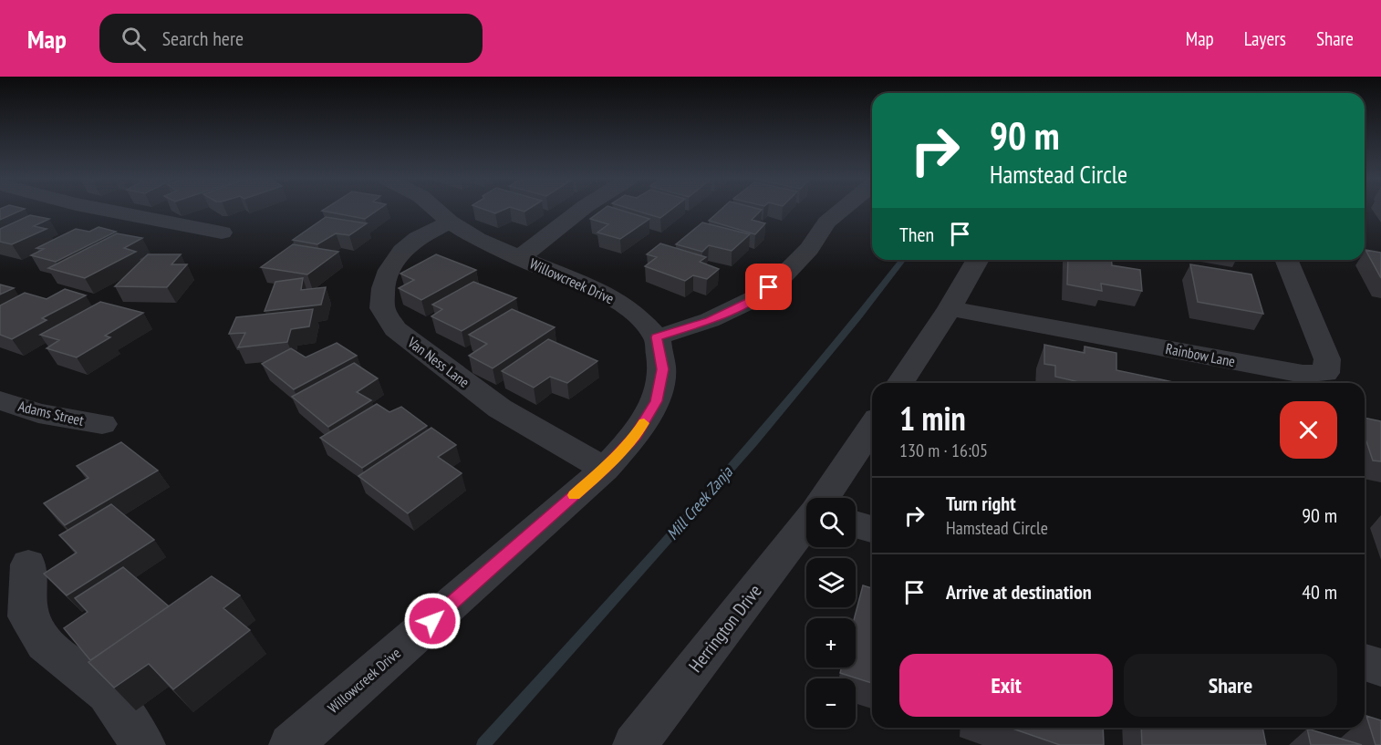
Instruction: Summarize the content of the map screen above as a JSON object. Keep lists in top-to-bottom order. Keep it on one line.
{"streets":{"street":["Willowcreek Drive","Rainbow Lane","Van Ness Lane","Adams Street","Herrington Drive"]},"crossings":[["Willowcreek Drive","Van Ness Lane"]],"water":["Mill Creek Zanja"],"page":{"header":"Map","search":"Search here","nav":["Map","Layers","Share"],"turn":["90 m","Hamstead Circle"],"then":"Then","heading":["1 min","130 m · 16:05"],"list":[{"name":"Turn right","note":"Hamstead Circle","value":"90 m"},{"name":"Arrive at destination","value":"40 m"}],"map_buttons":["+","−"],"buttons":["Exit","Share"]}}
